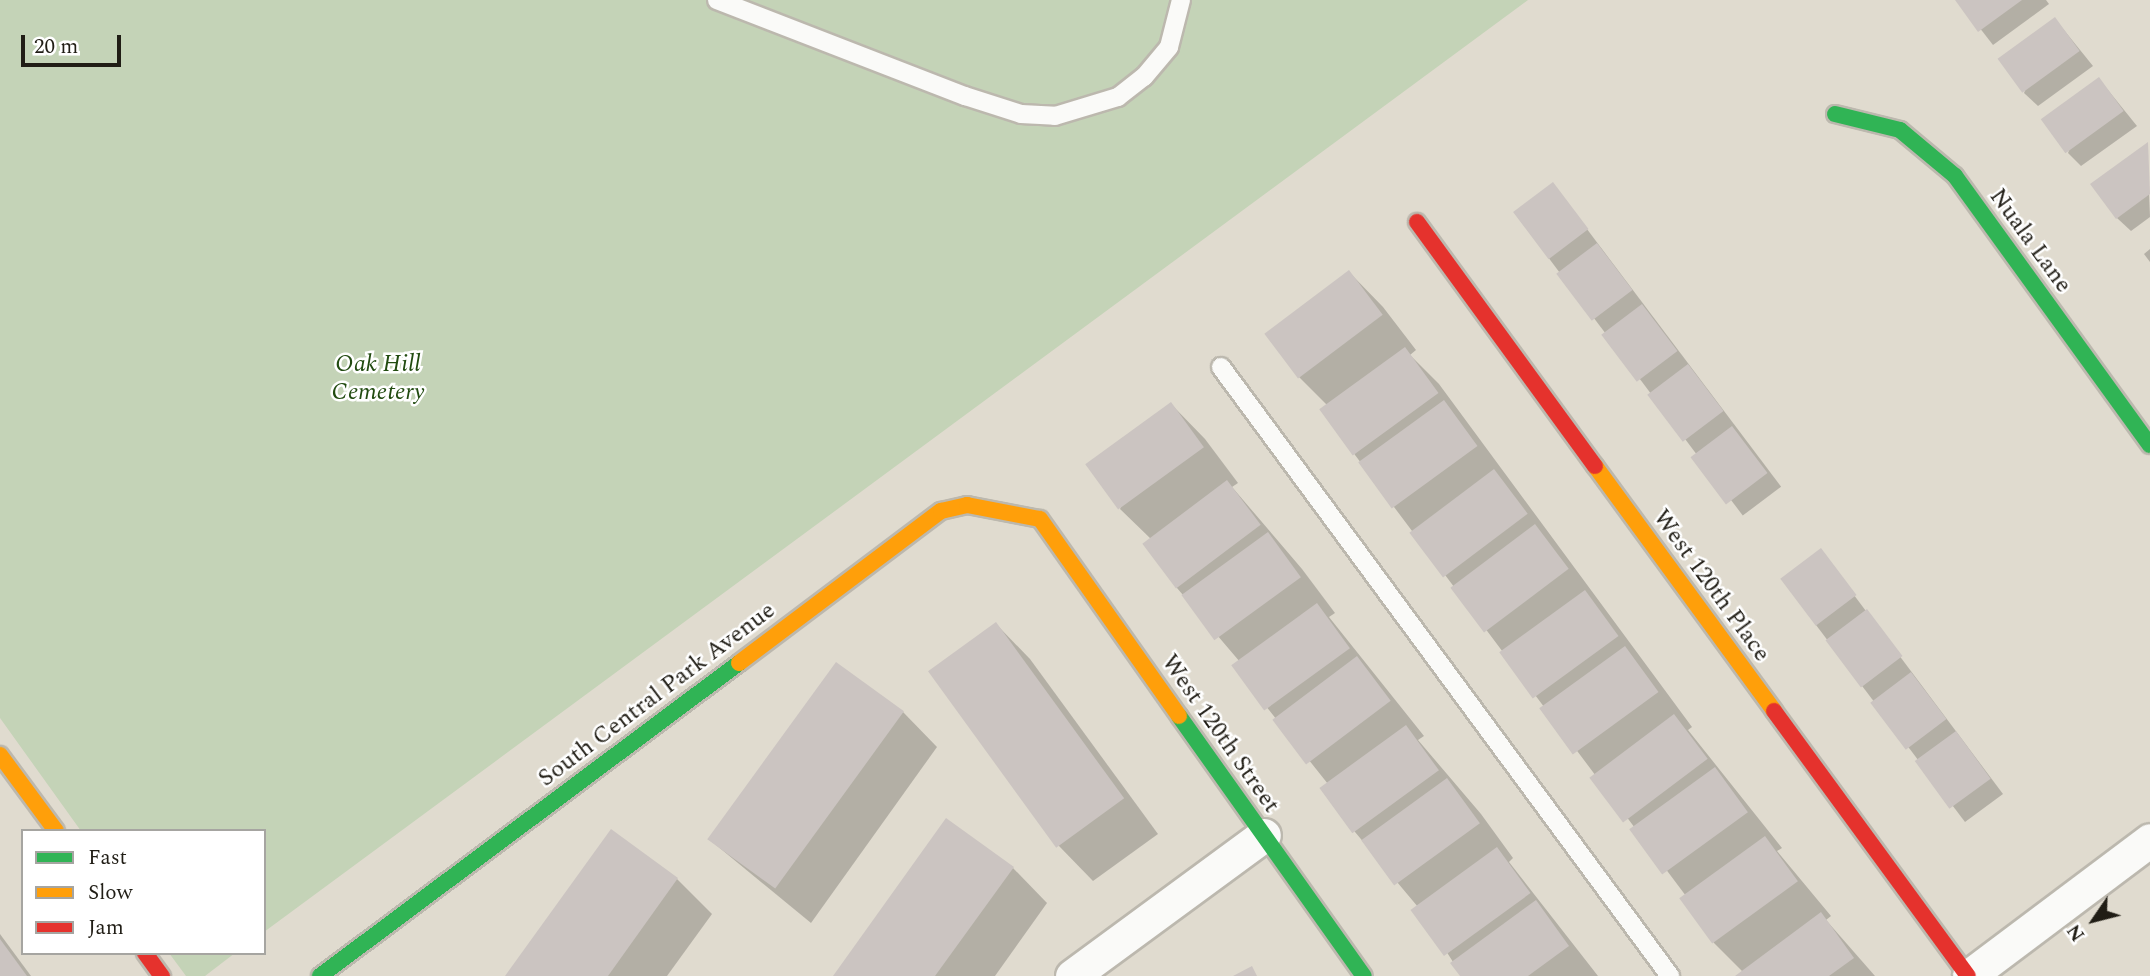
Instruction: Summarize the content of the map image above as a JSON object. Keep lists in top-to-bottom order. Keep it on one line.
{"streets":{"street":["Nuala Lane","West 120th Place","South Central Park Avenue","West 120th Street"]},"crossings":[["South Central Park Avenue","West 120th Street"]],"parks":["Oak Hill Cemetery"],"legend":["Fast","Slow","Jam"],"scale_bar":"20 m","north":"bottom left"}
